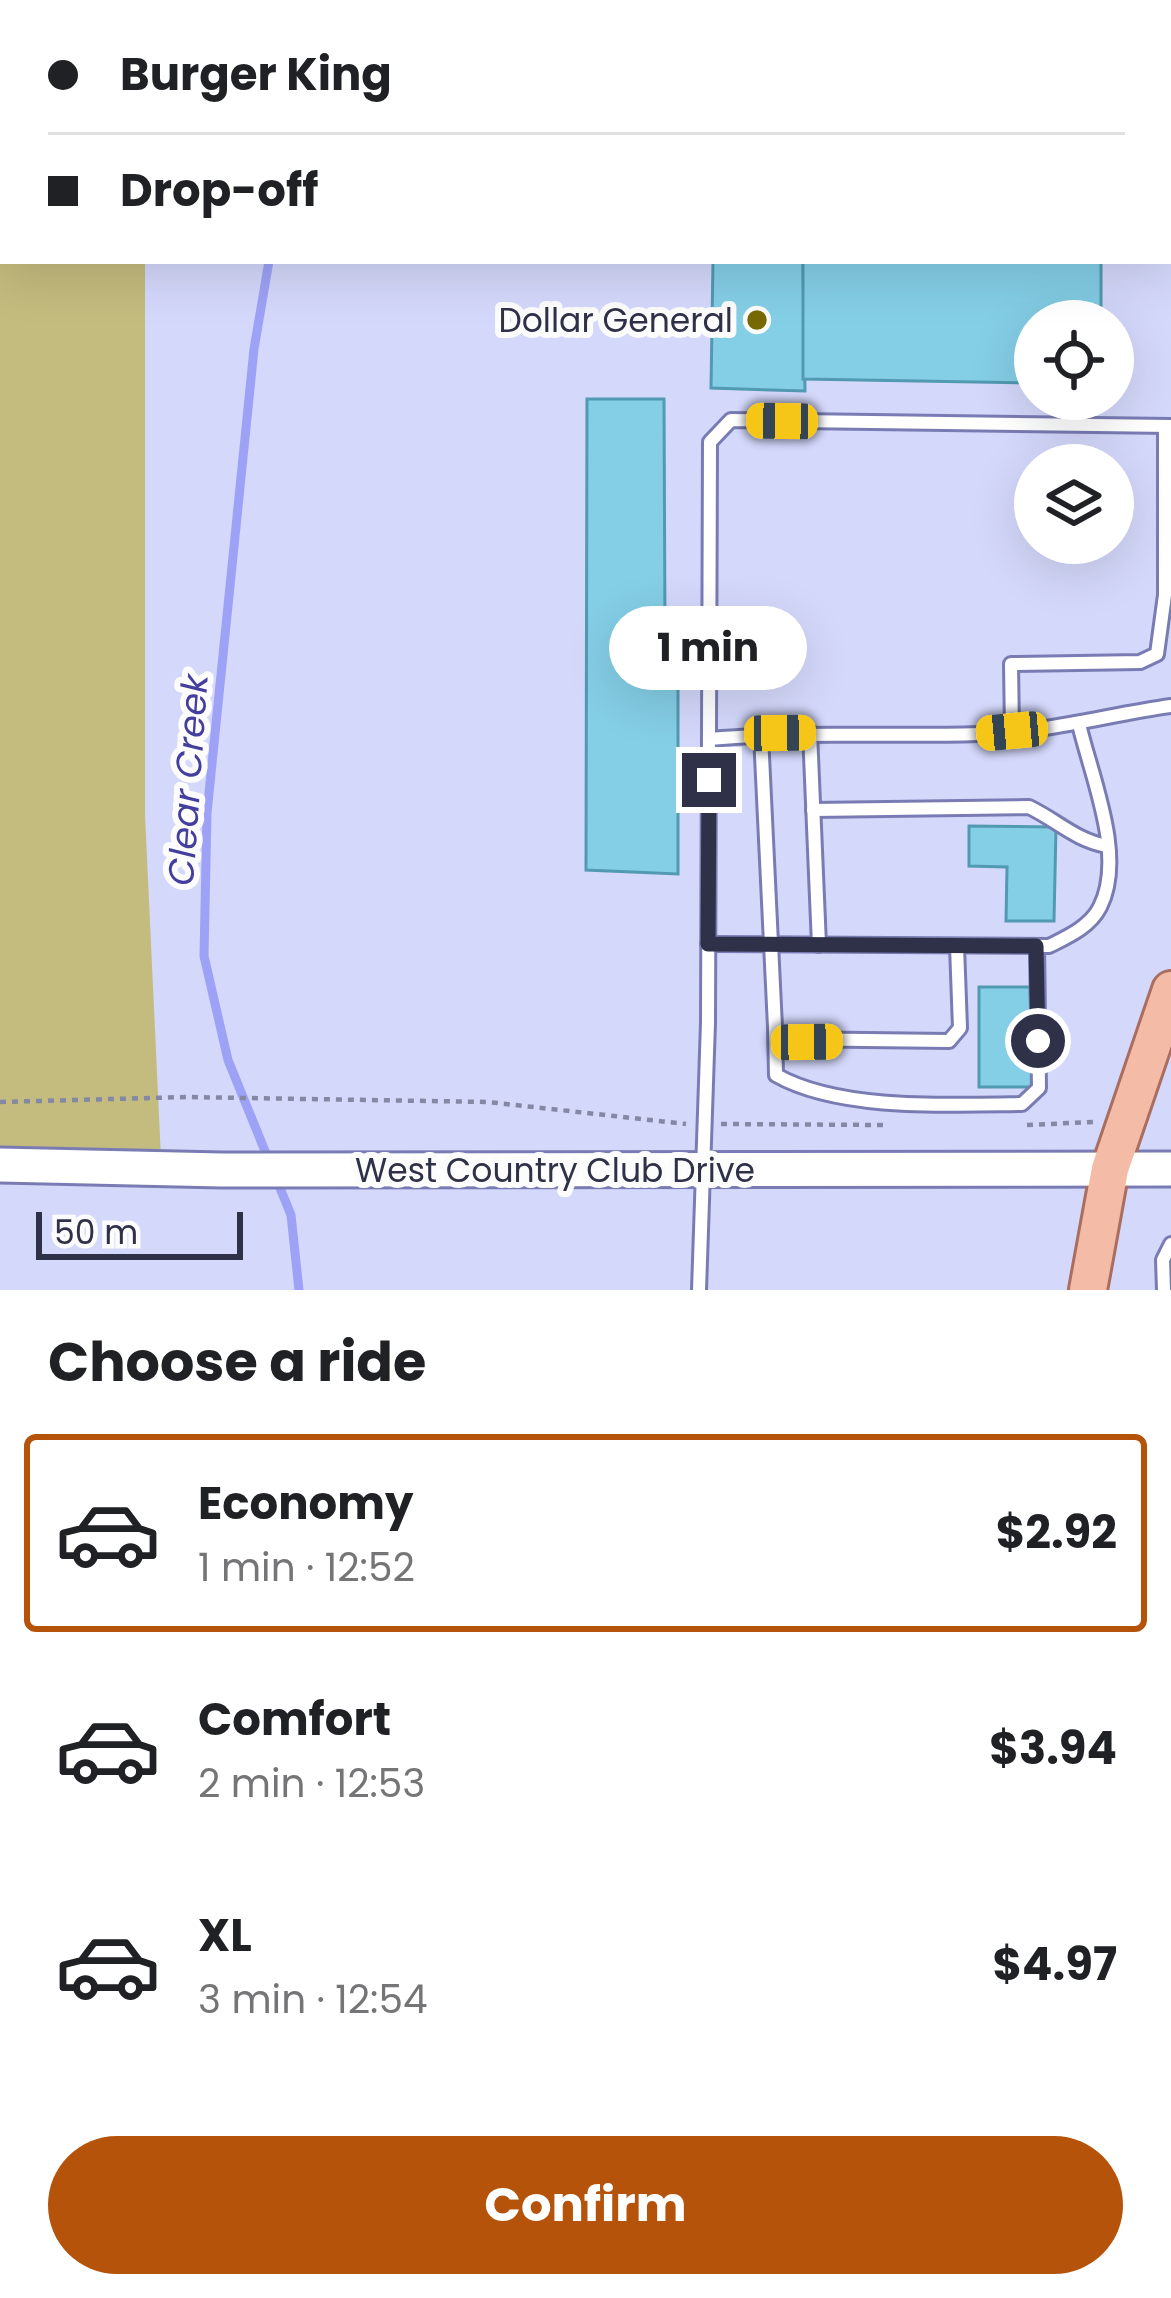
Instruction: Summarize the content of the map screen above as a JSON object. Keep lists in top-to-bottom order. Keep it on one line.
{"streets":{"main road":["West Country Club Drive"]},"water":["Clear Creek"],"places":["Dollar General"],"scale_bar":"50 m","page":{"banner":["Burger King","Drop-off"],"bubble":"1 min","scale":"50 m","heading":"Choose a ride","list":[{"name":"Economy","note":"1 min · 12:52","value":"$2.92"},{"name":"Comfort","note":"2 min · 12:53","value":"$3.94"},{"name":"XL","note":"3 min · 12:54","value":"$4.97"}],"buttons":"Confirm"}}
